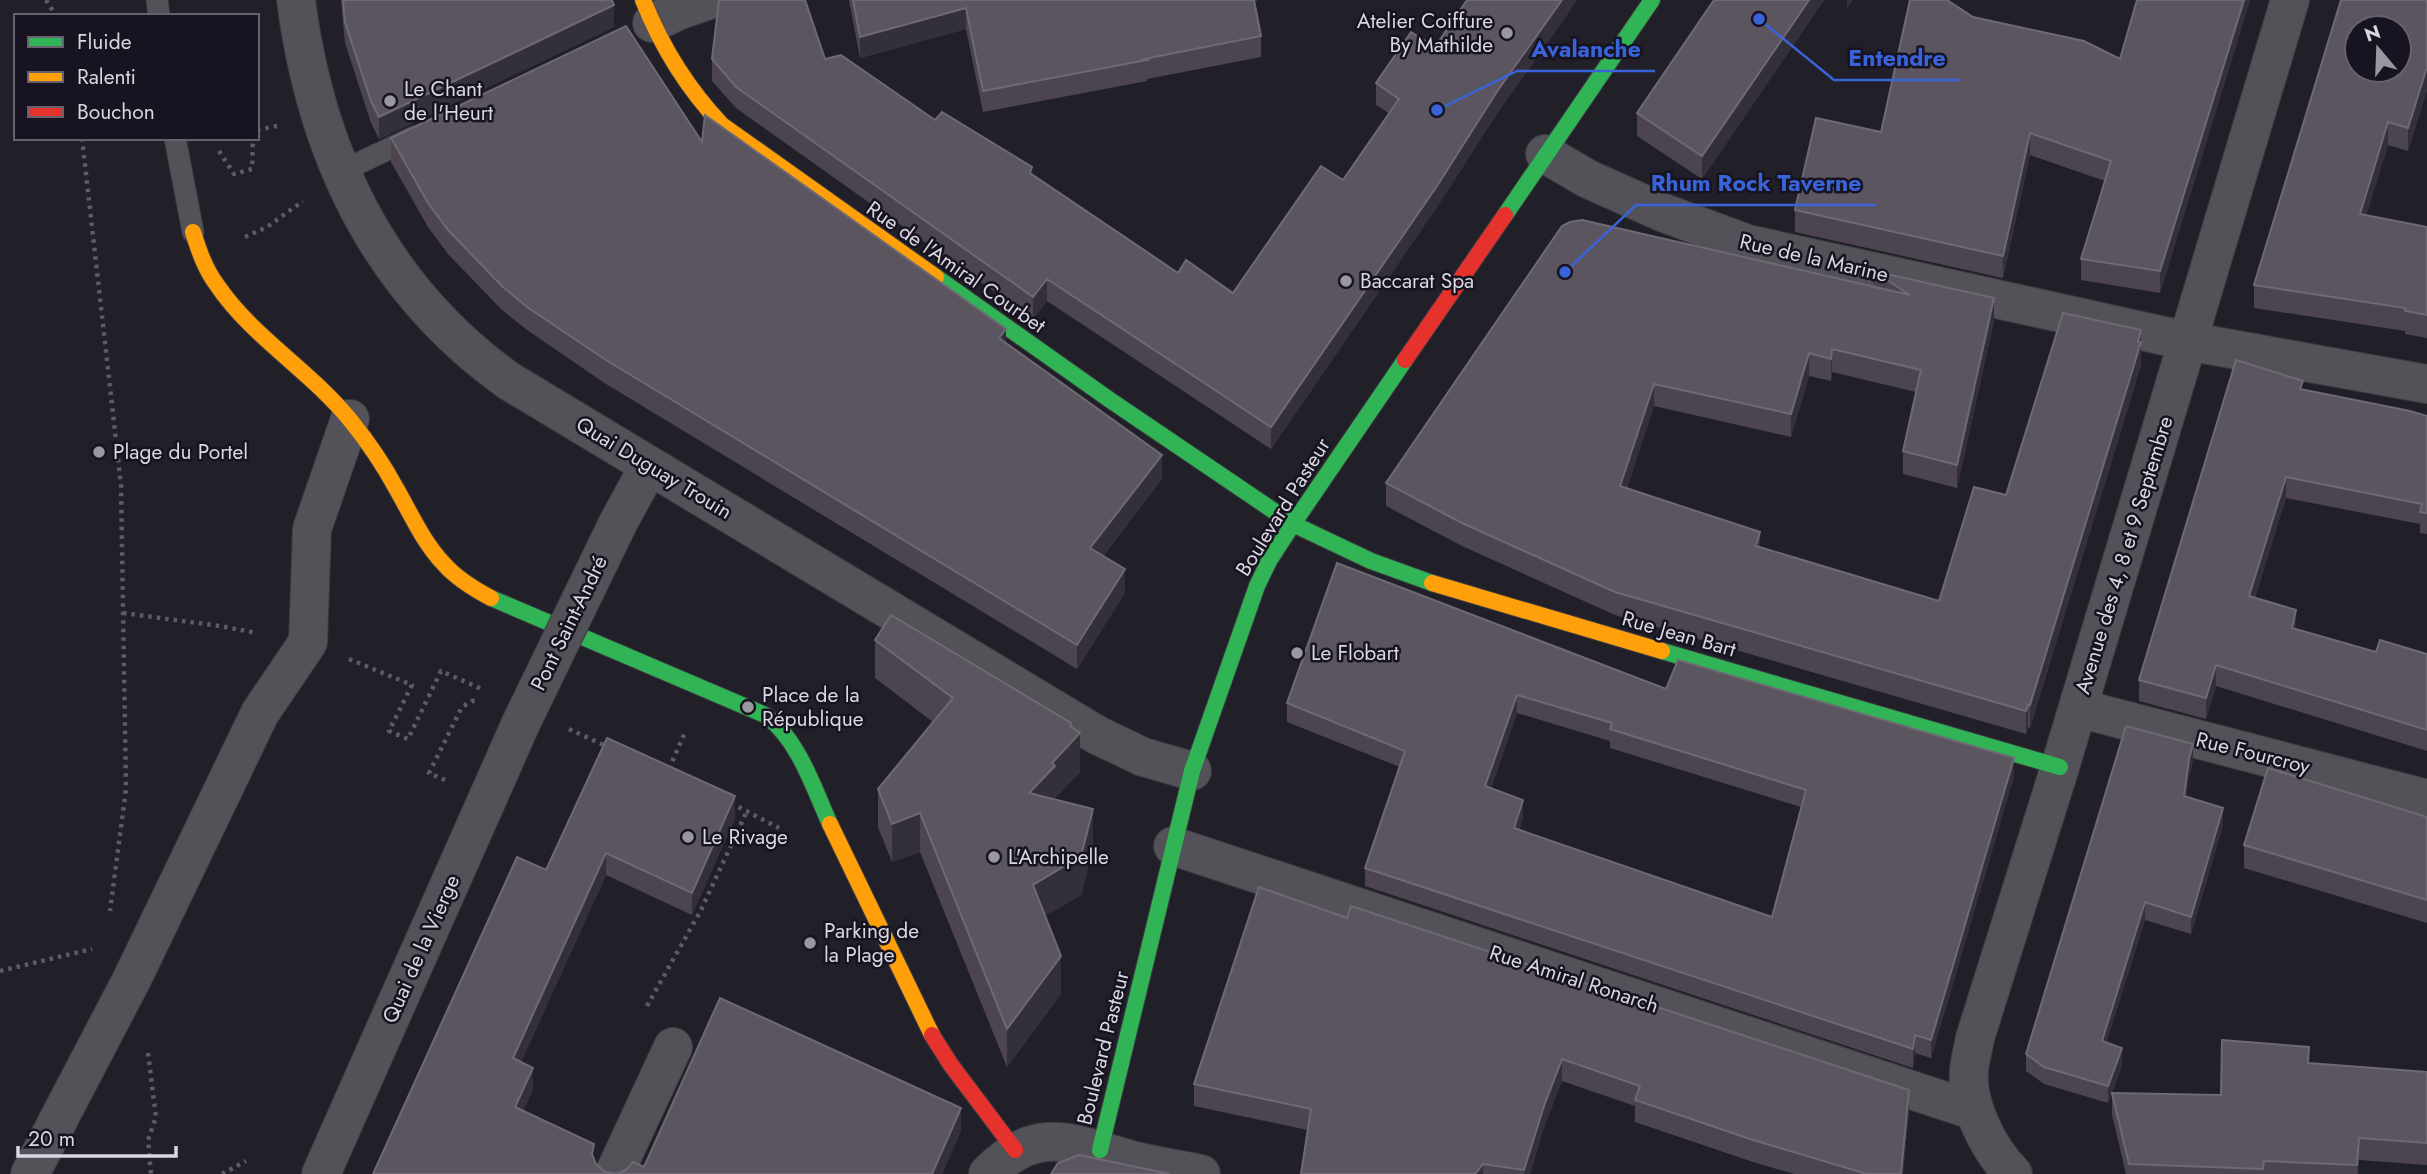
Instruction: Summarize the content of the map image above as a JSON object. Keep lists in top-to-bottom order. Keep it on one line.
{"streets":{"street":["Rue de la Marine","Rue de l'Amiral Courbet","Quai Duguay Trouin","Boulevard Pasteur","Avenue des 4, 8 et 9 Septembre","Pont Saint-André","Rue Jean Bart","Rue Fourcroy","Quai de la Vierge","Rue Amiral Ronarch"]},"crossings":[["Rue de la Marine","Boulevard Pasteur"],["Rue de la Marine","Avenue des 4, 8 et 9 Septembre"],["Rue de l'Amiral Courbet","Boulevard Pasteur"],["Rue de l'Amiral Courbet","Rue Jean Bart"],["Quai Duguay Trouin","Boulevard Pasteur"],["Quai Duguay Trouin","Pont Saint-André"],["Boulevard Pasteur","Rue Jean Bart"],["Boulevard Pasteur","Rue Amiral Ronarch"],["Avenue des 4, 8 et 9 Septembre","Rue Jean Bart"],["Avenue des 4, 8 et 9 Septembre","Rue Fourcroy"],["Avenue des 4, 8 et 9 Septembre","Rue Amiral Ronarch"],["Pont Saint-André","Quai de la Vierge"]],"places":["Entendre","Atelier Coiffure By Mathilde","Le Chant de l'Heurt","Avalanche","Rhum Rock Taverne","Baccarat Spa","Plage du Portel","Le Flobart","Place de la République","Le Rivage","L'Archipelle","Parking de la Plage"],"legend":["Fluide","Ralenti","Bouchon"],"scale_bar":"20 m","north":"top"}
